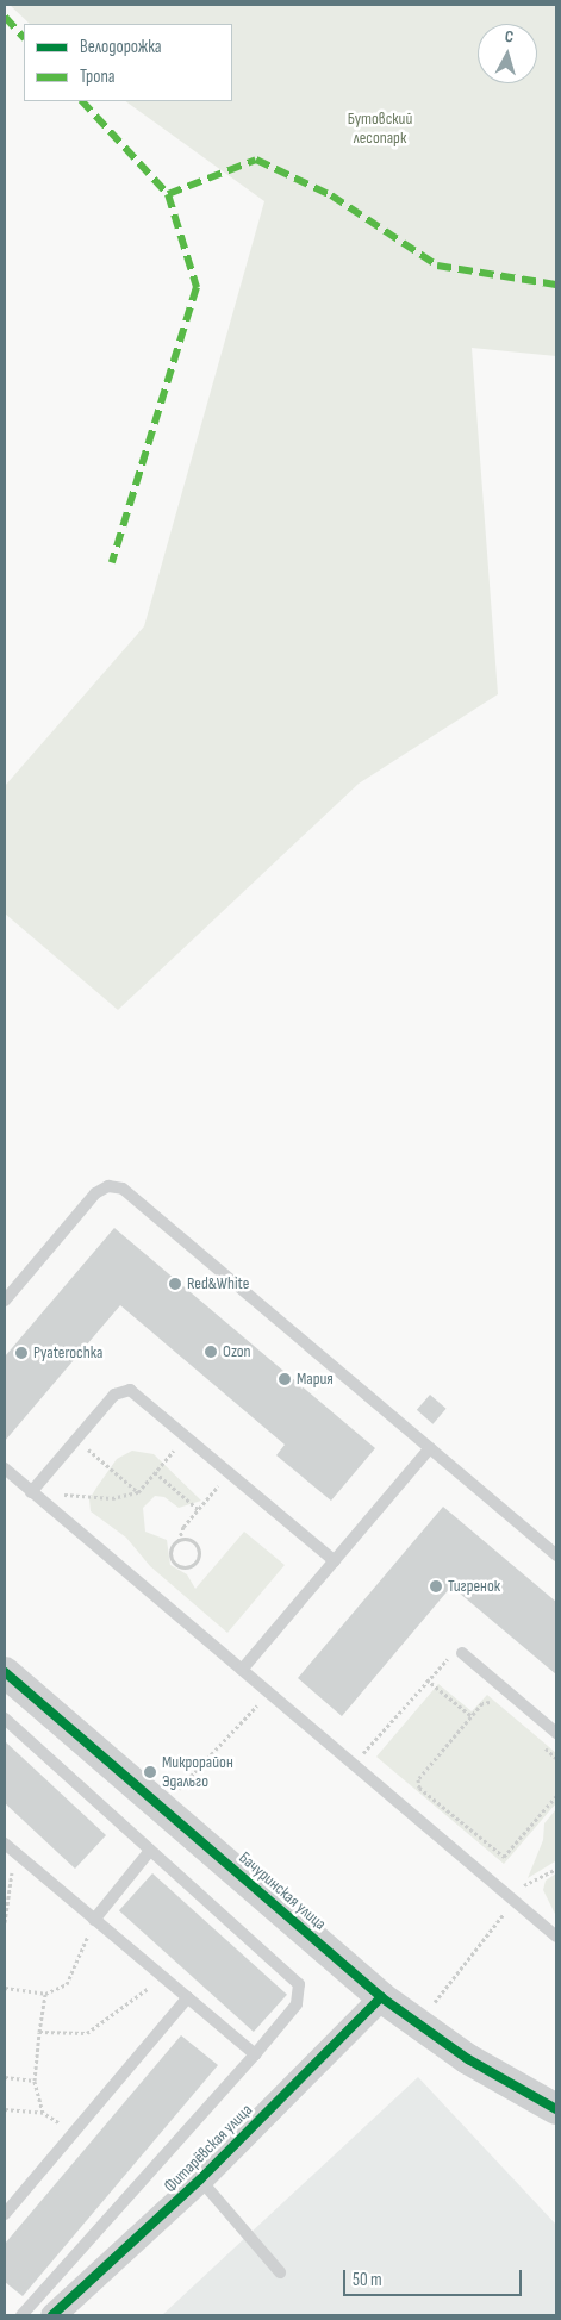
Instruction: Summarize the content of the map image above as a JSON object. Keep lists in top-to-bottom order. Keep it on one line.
{"streets":{"street":["Бачуринская улица","Фитарёвская улица"]},"crossings":[["Бачуринская улица","Фитарёвская улица"]],"parks":["Бутовский лесопарк"],"places":["Red&White","Ozon","Pyaterochka","Мария","Тигренок","Микрорайон Эдальго"],"legend":["Велодорожка","Тропа"],"scale_bar":"50 m","north":"top"}
